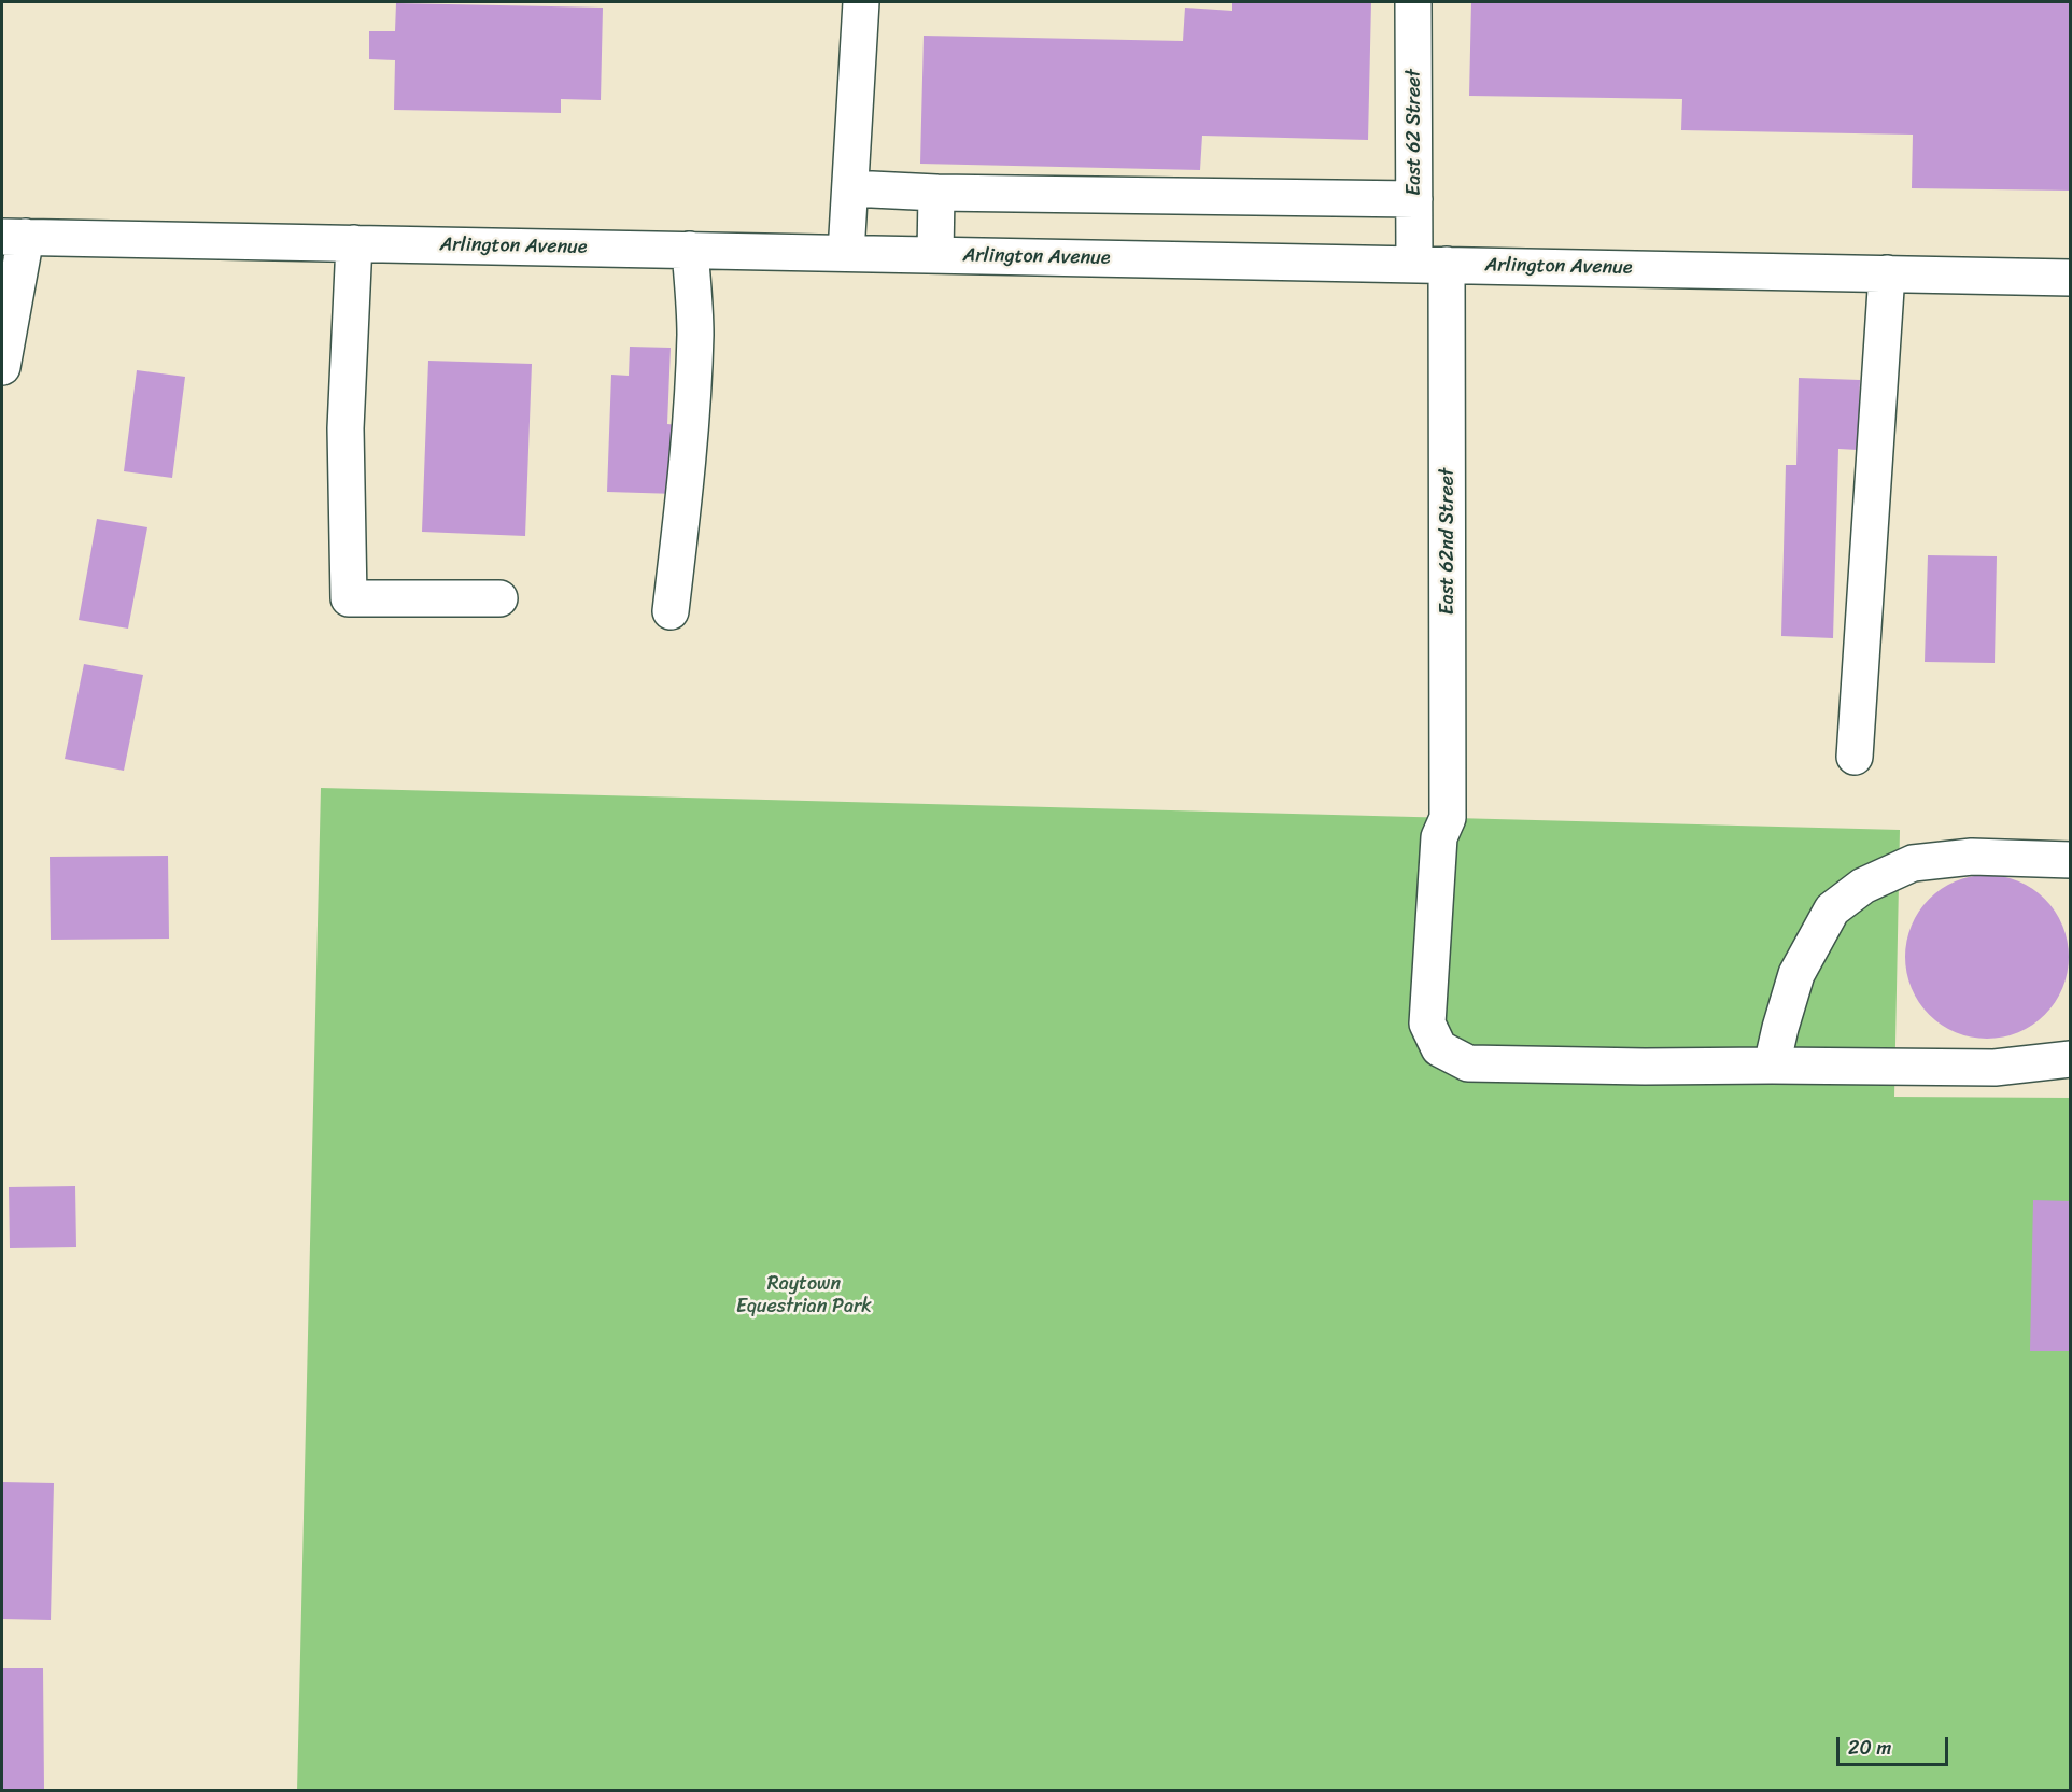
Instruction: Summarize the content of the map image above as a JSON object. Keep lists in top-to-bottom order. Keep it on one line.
{"streets":{"street":["East 62 Street","Arlington Avenue","East 62nd Street"]},"crossings":[["East 62 Street","Arlington Avenue"],["East 62 Street","East 62nd Street"],["Arlington Avenue","East 62nd Street"]],"parks":["Raytown Equestrian Park"],"scale_bar":"20 m"}
